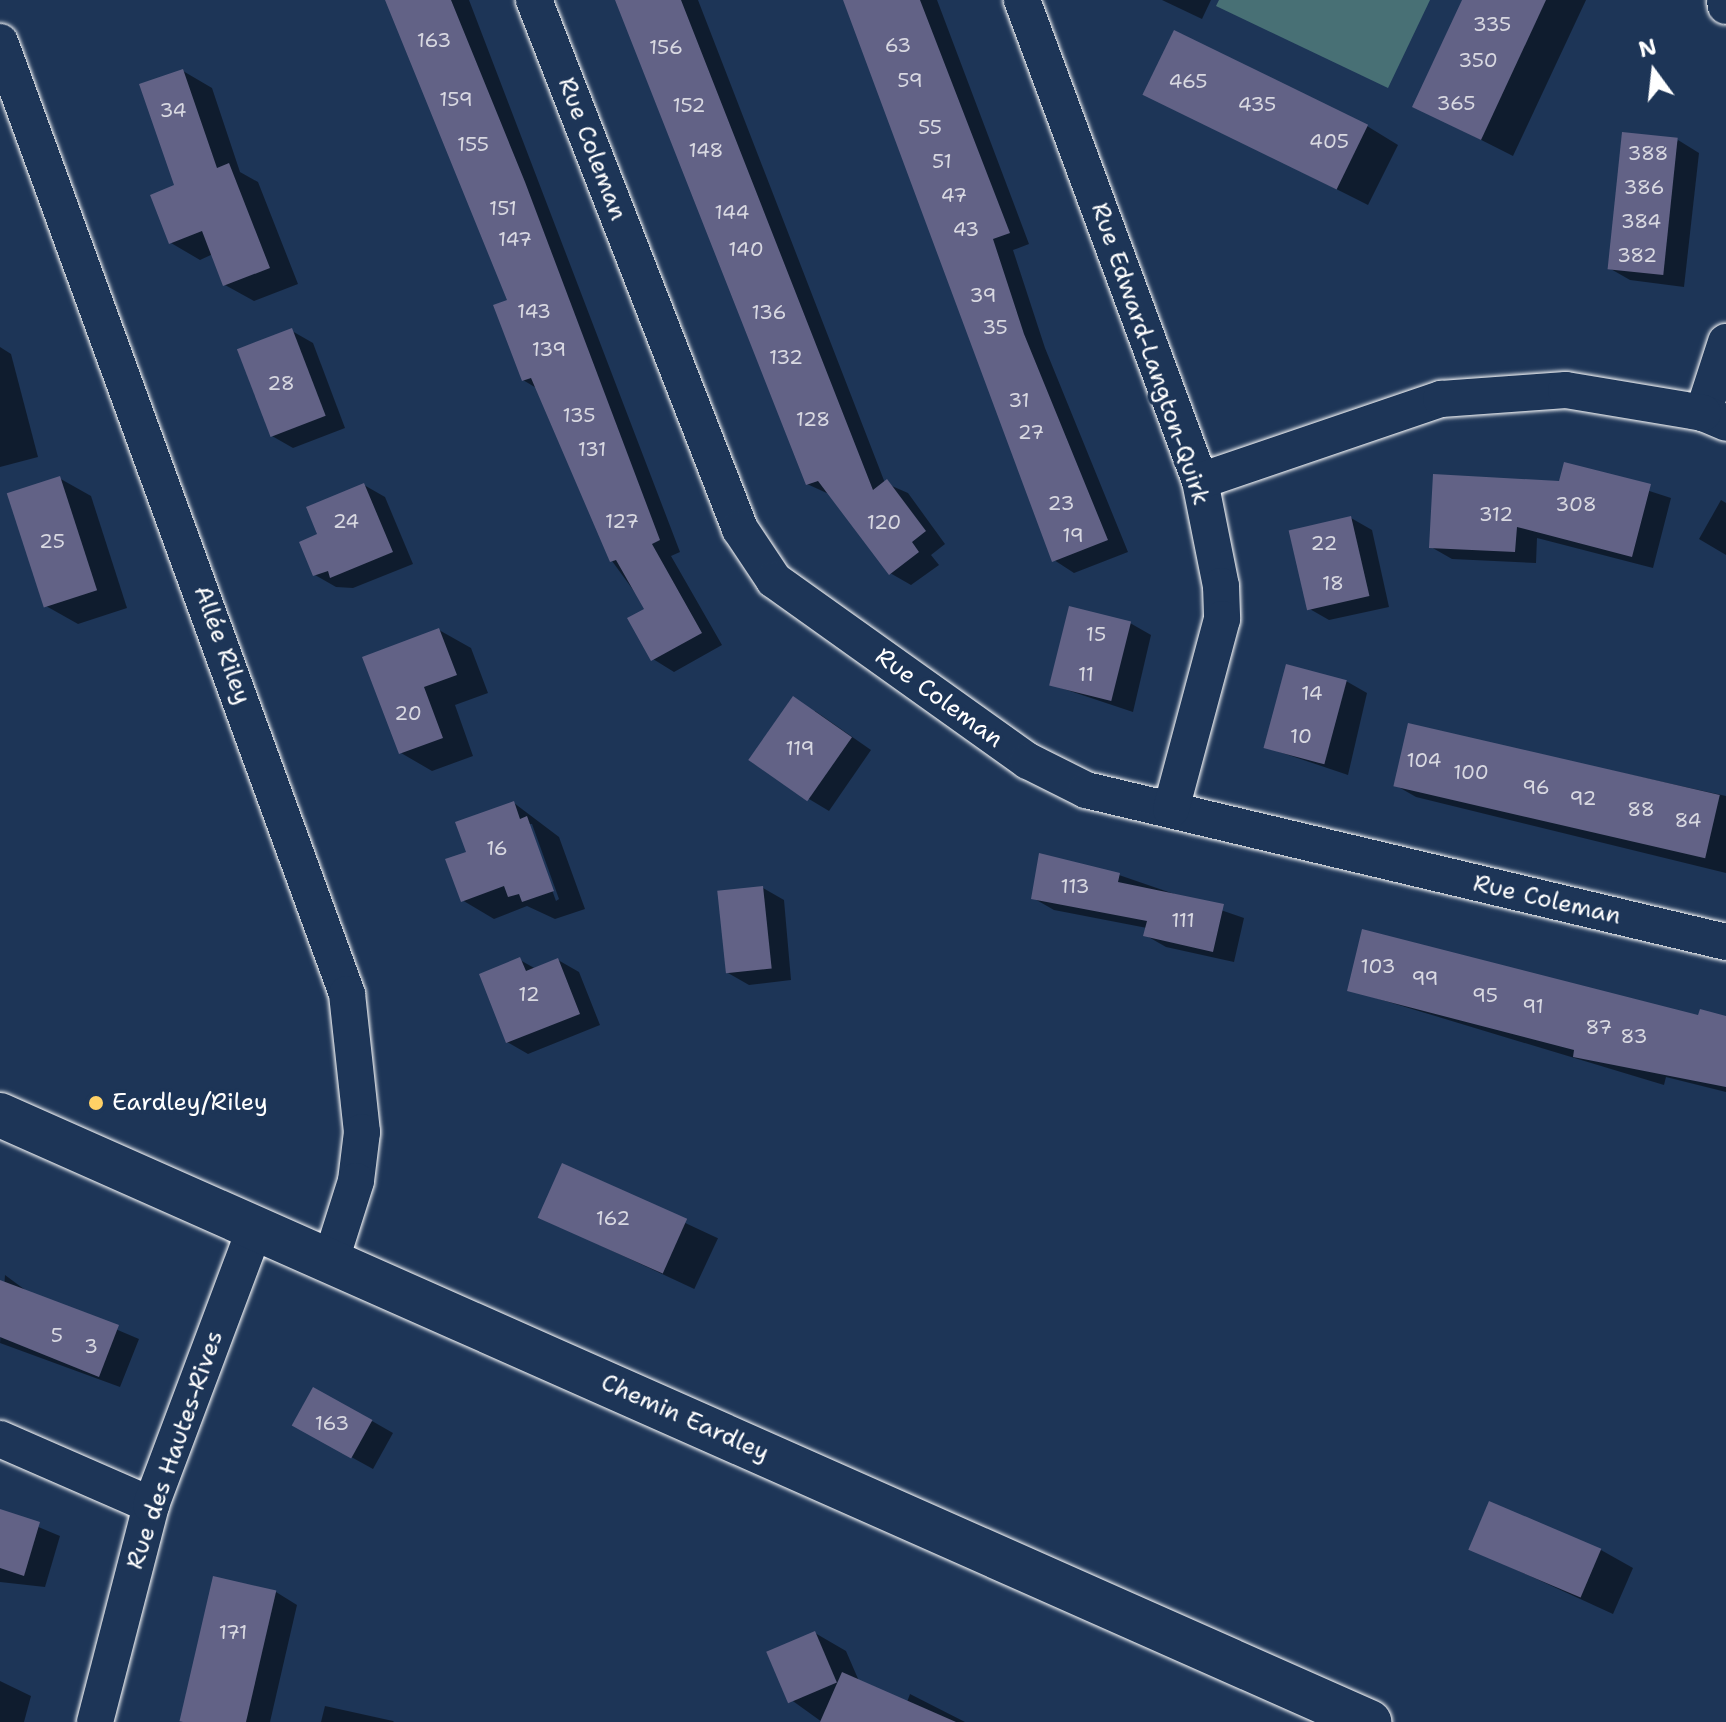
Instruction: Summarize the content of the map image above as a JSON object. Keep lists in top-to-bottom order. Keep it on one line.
{"streets":{"main road":["Chemin Eardley"],"street":["Rue Coleman","Rue Edward-Langton-Quirk","Allée Riley","Rue des Hautes-Rives"]},"crossings":[["Rue Coleman","Rue Edward-Langton-Quirk"],["Allée Riley","Chemin Eardley"],["Chemin Eardley","Rue des Hautes-Rives"]],"places":["Eardley/Riley"],"house_numbers":["335","163","63","156","350","59","465","159","365","435","152","34","55","405","155","148","388","51","386","47","151","144","384","43","147","140","382","39","143","136","35","139","132","28","31","135","128","27","131","23","308","312","24","127","120","19","25","22","18","15","11","14","20","10","119","104","100","96","92","88","84","16","113","111","103","99","12","95","91","87","83","162","5","3","163","171"],"north":"top"}
